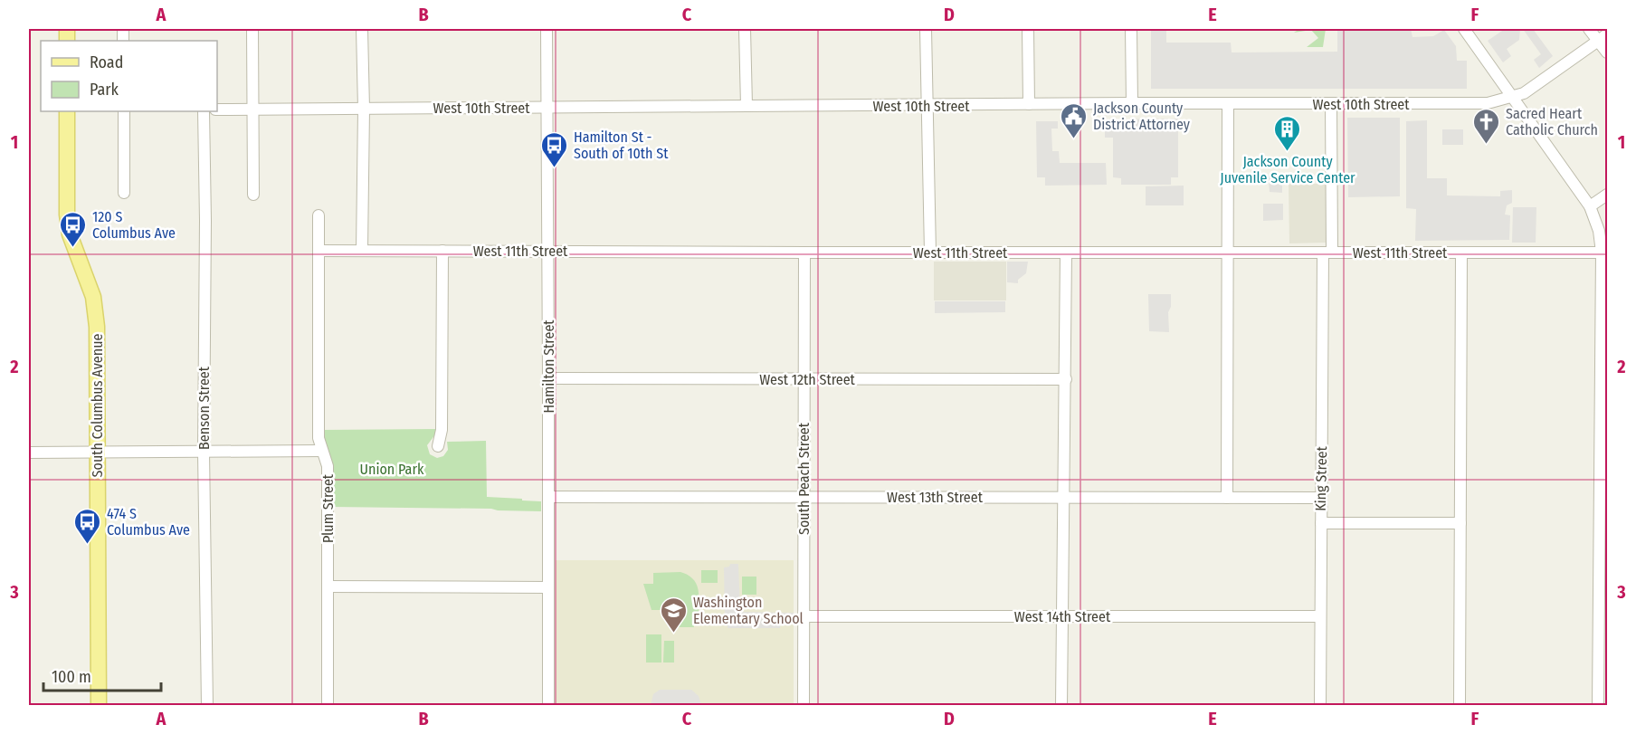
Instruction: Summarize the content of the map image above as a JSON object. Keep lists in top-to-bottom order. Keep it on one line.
{"streets":{"main road":["South Columbus Avenue"],"street":["West 10th Street","West 11th Street","Hamilton Street","West 12th Street","Benson Street","South Peach Street","King Street","West 13th Street","Plum Street","West 14th Street"]},"crossings":[["West 10th Street","Hamilton Street"],["West 10th Street","King Street"],["West 11th Street","Hamilton Street"],["West 11th Street","South Peach Street"],["West 11th Street","King Street"],["West 11th Street","Plum Street"],["Hamilton Street","West 12th Street"],["Hamilton Street","West 13th Street"],["West 12th Street","South Peach Street"],["South Peach Street","West 13th Street"],["South Peach Street","West 14th Street"],["King Street","West 13th Street"],["King Street","West 14th Street"]],"parks":["Union Park"],"places":{"public building":["Jackson County District Attorney"],"church":["Sacred Heart Catholic Church"],"building":["Jackson County Juvenile Service Center"],"bus stop":["Hamilton St - South of 10th St","120 S Columbus Ave","474 S Columbus Ave"],"school or university":["Washington Elementary School"]},"legend":["Road","Park"],"scale_bar":"100 m","grid":{"columns":["A","B","C","D","E","F"],"rows":["1","2","3"]}}
